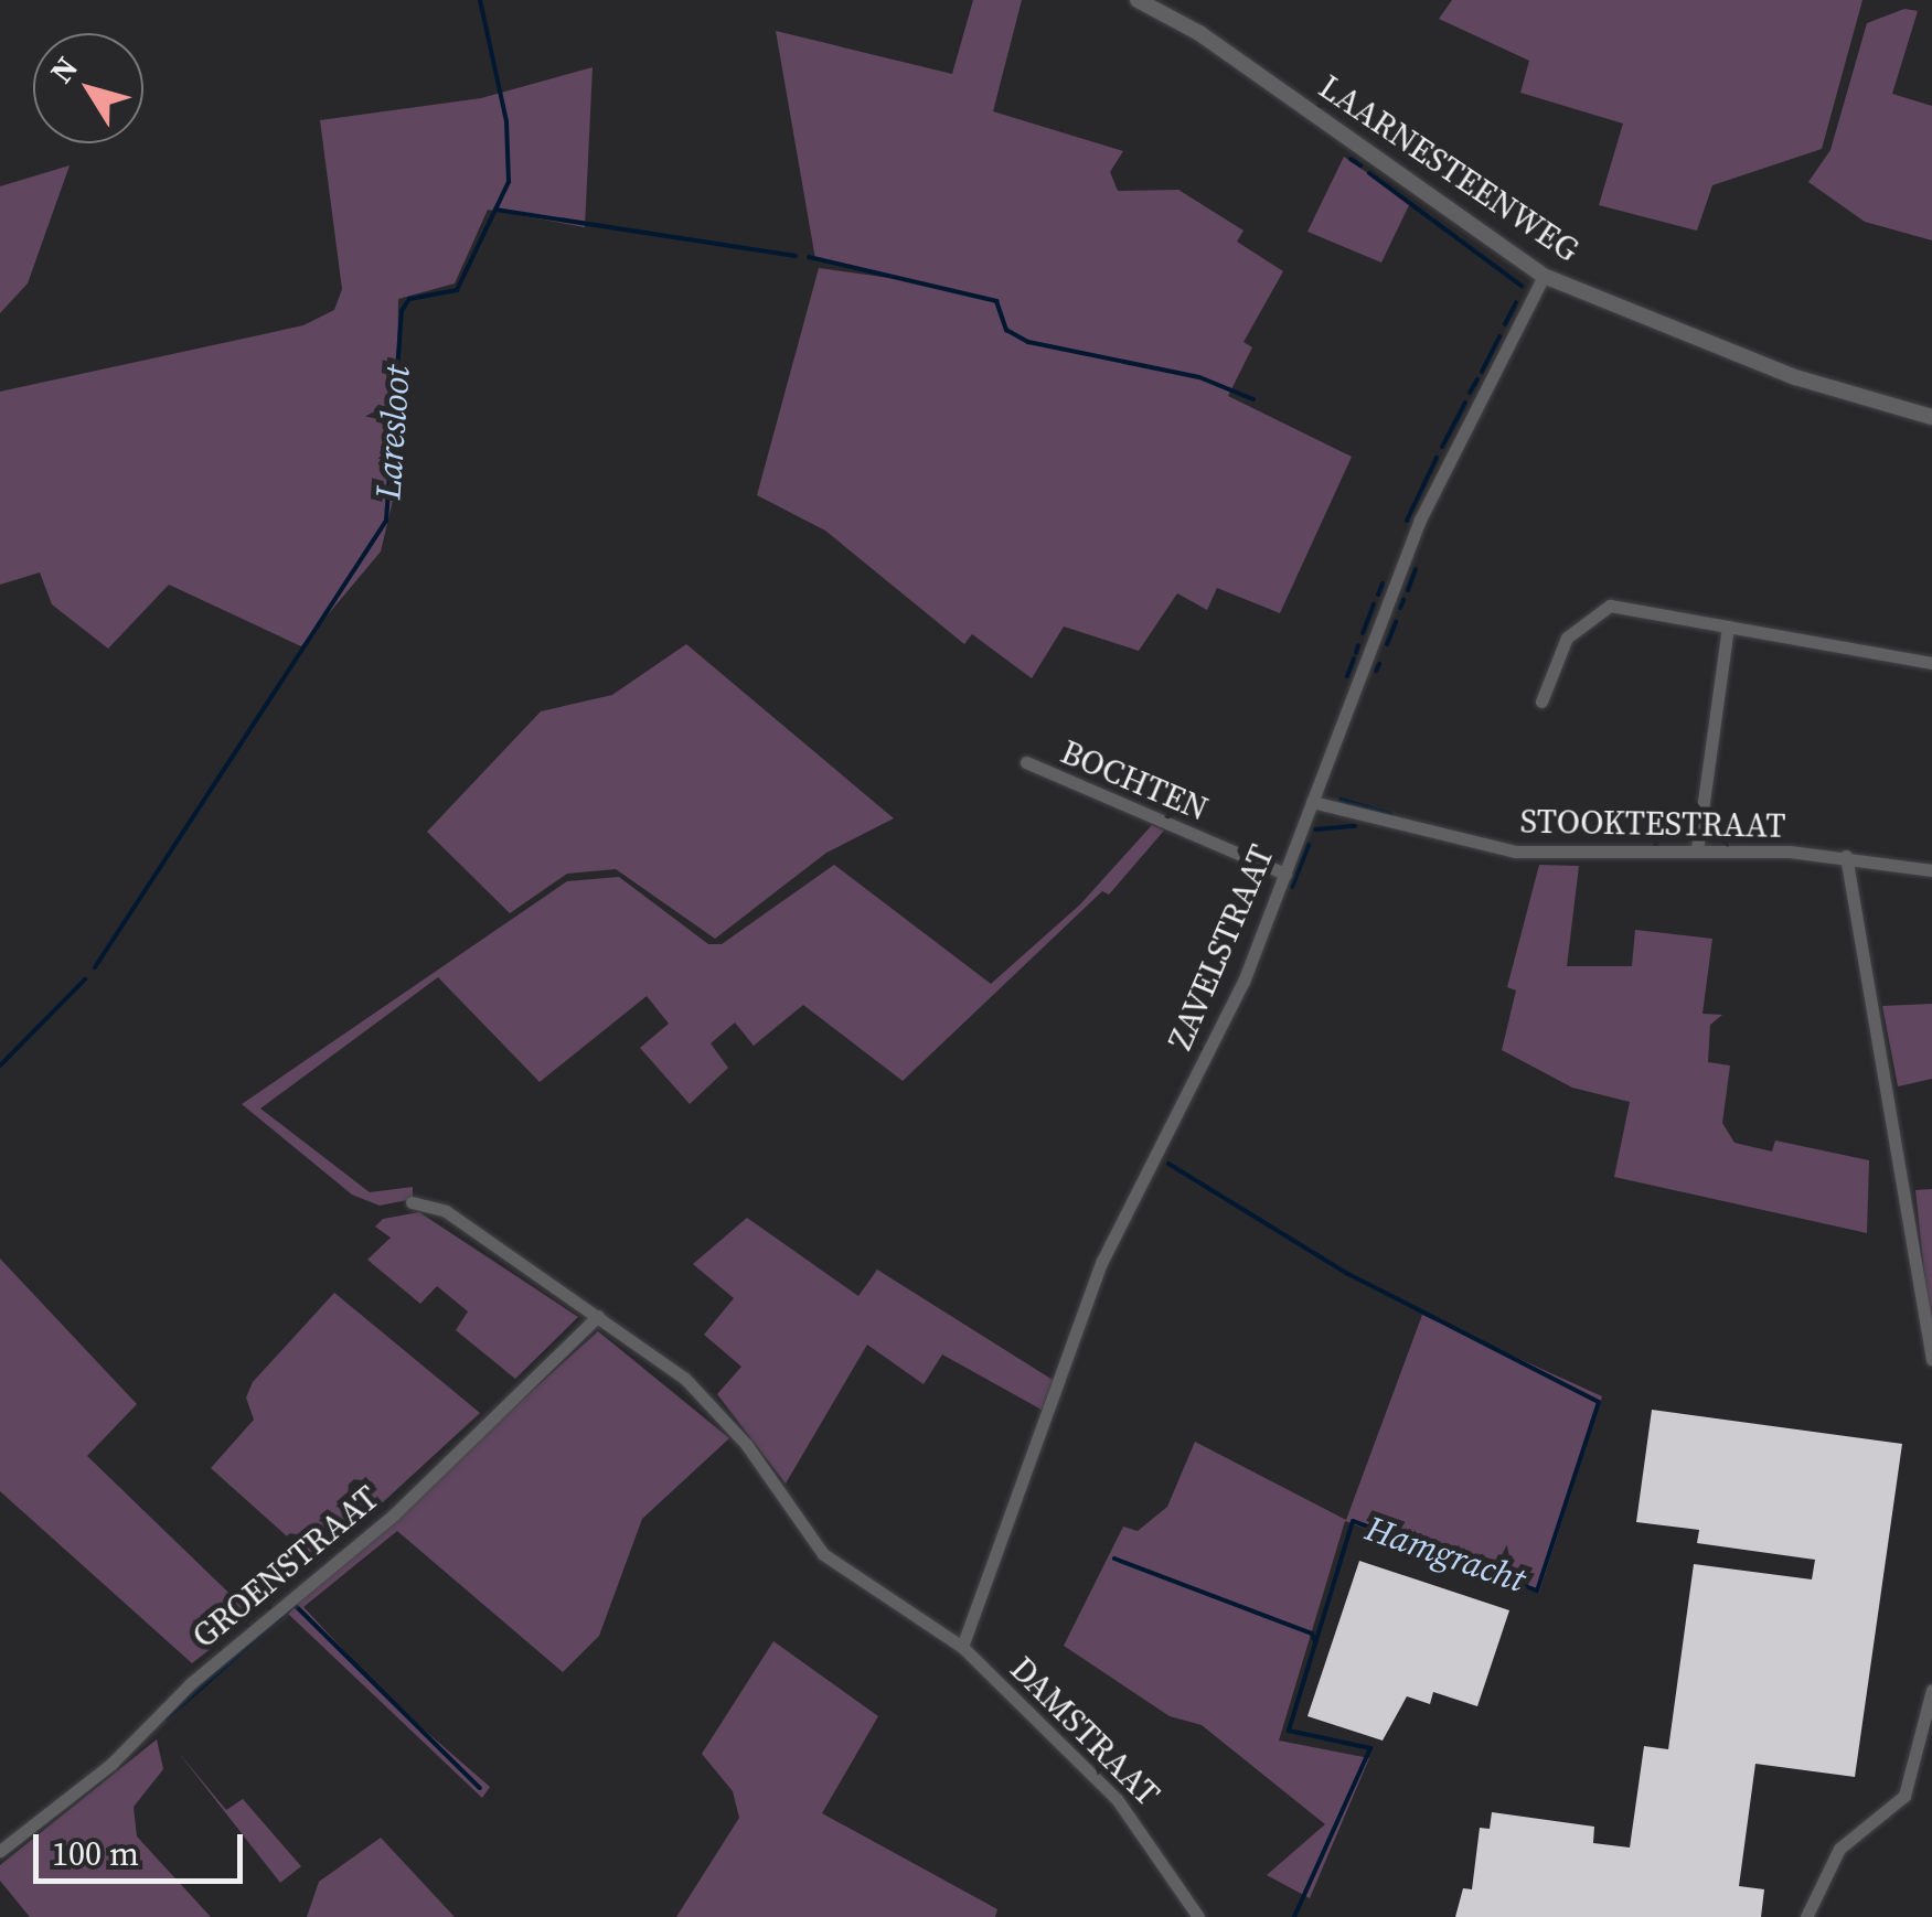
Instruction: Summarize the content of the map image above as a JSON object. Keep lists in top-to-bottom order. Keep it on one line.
{"streets":{"street":["LAARNESTEENWEG","BOCHTEN","STOOKTESTRAAT","ZAVELSTRAAT","GROENSTRAAT","DAMSTRAAT"]},"crossings":[["LAARNESTEENWEG","ZAVELSTRAAT"],["BOCHTEN","ZAVELSTRAAT"],["STOOKTESTRAAT","ZAVELSTRAAT"],["ZAVELSTRAAT","DAMSTRAAT"],["GROENSTRAAT","DAMSTRAAT"]],"water":["Laresloot","Hamgracht"],"scale_bar":"100 m","north":"top left"}
